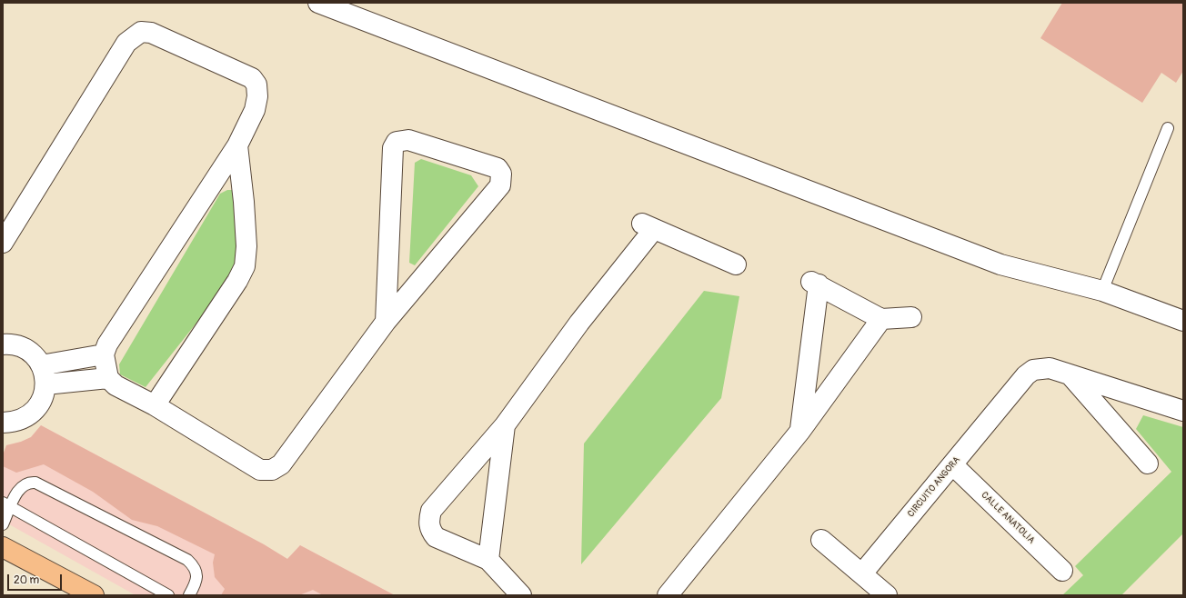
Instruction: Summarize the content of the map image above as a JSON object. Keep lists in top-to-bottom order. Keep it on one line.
{"streets":{"street":["CIRCUITO ANGORA","CALLE ANATOLIA"]},"crossings":[["CIRCUITO ANGORA","CALLE ANATOLIA"]],"scale_bar":"20 m"}
